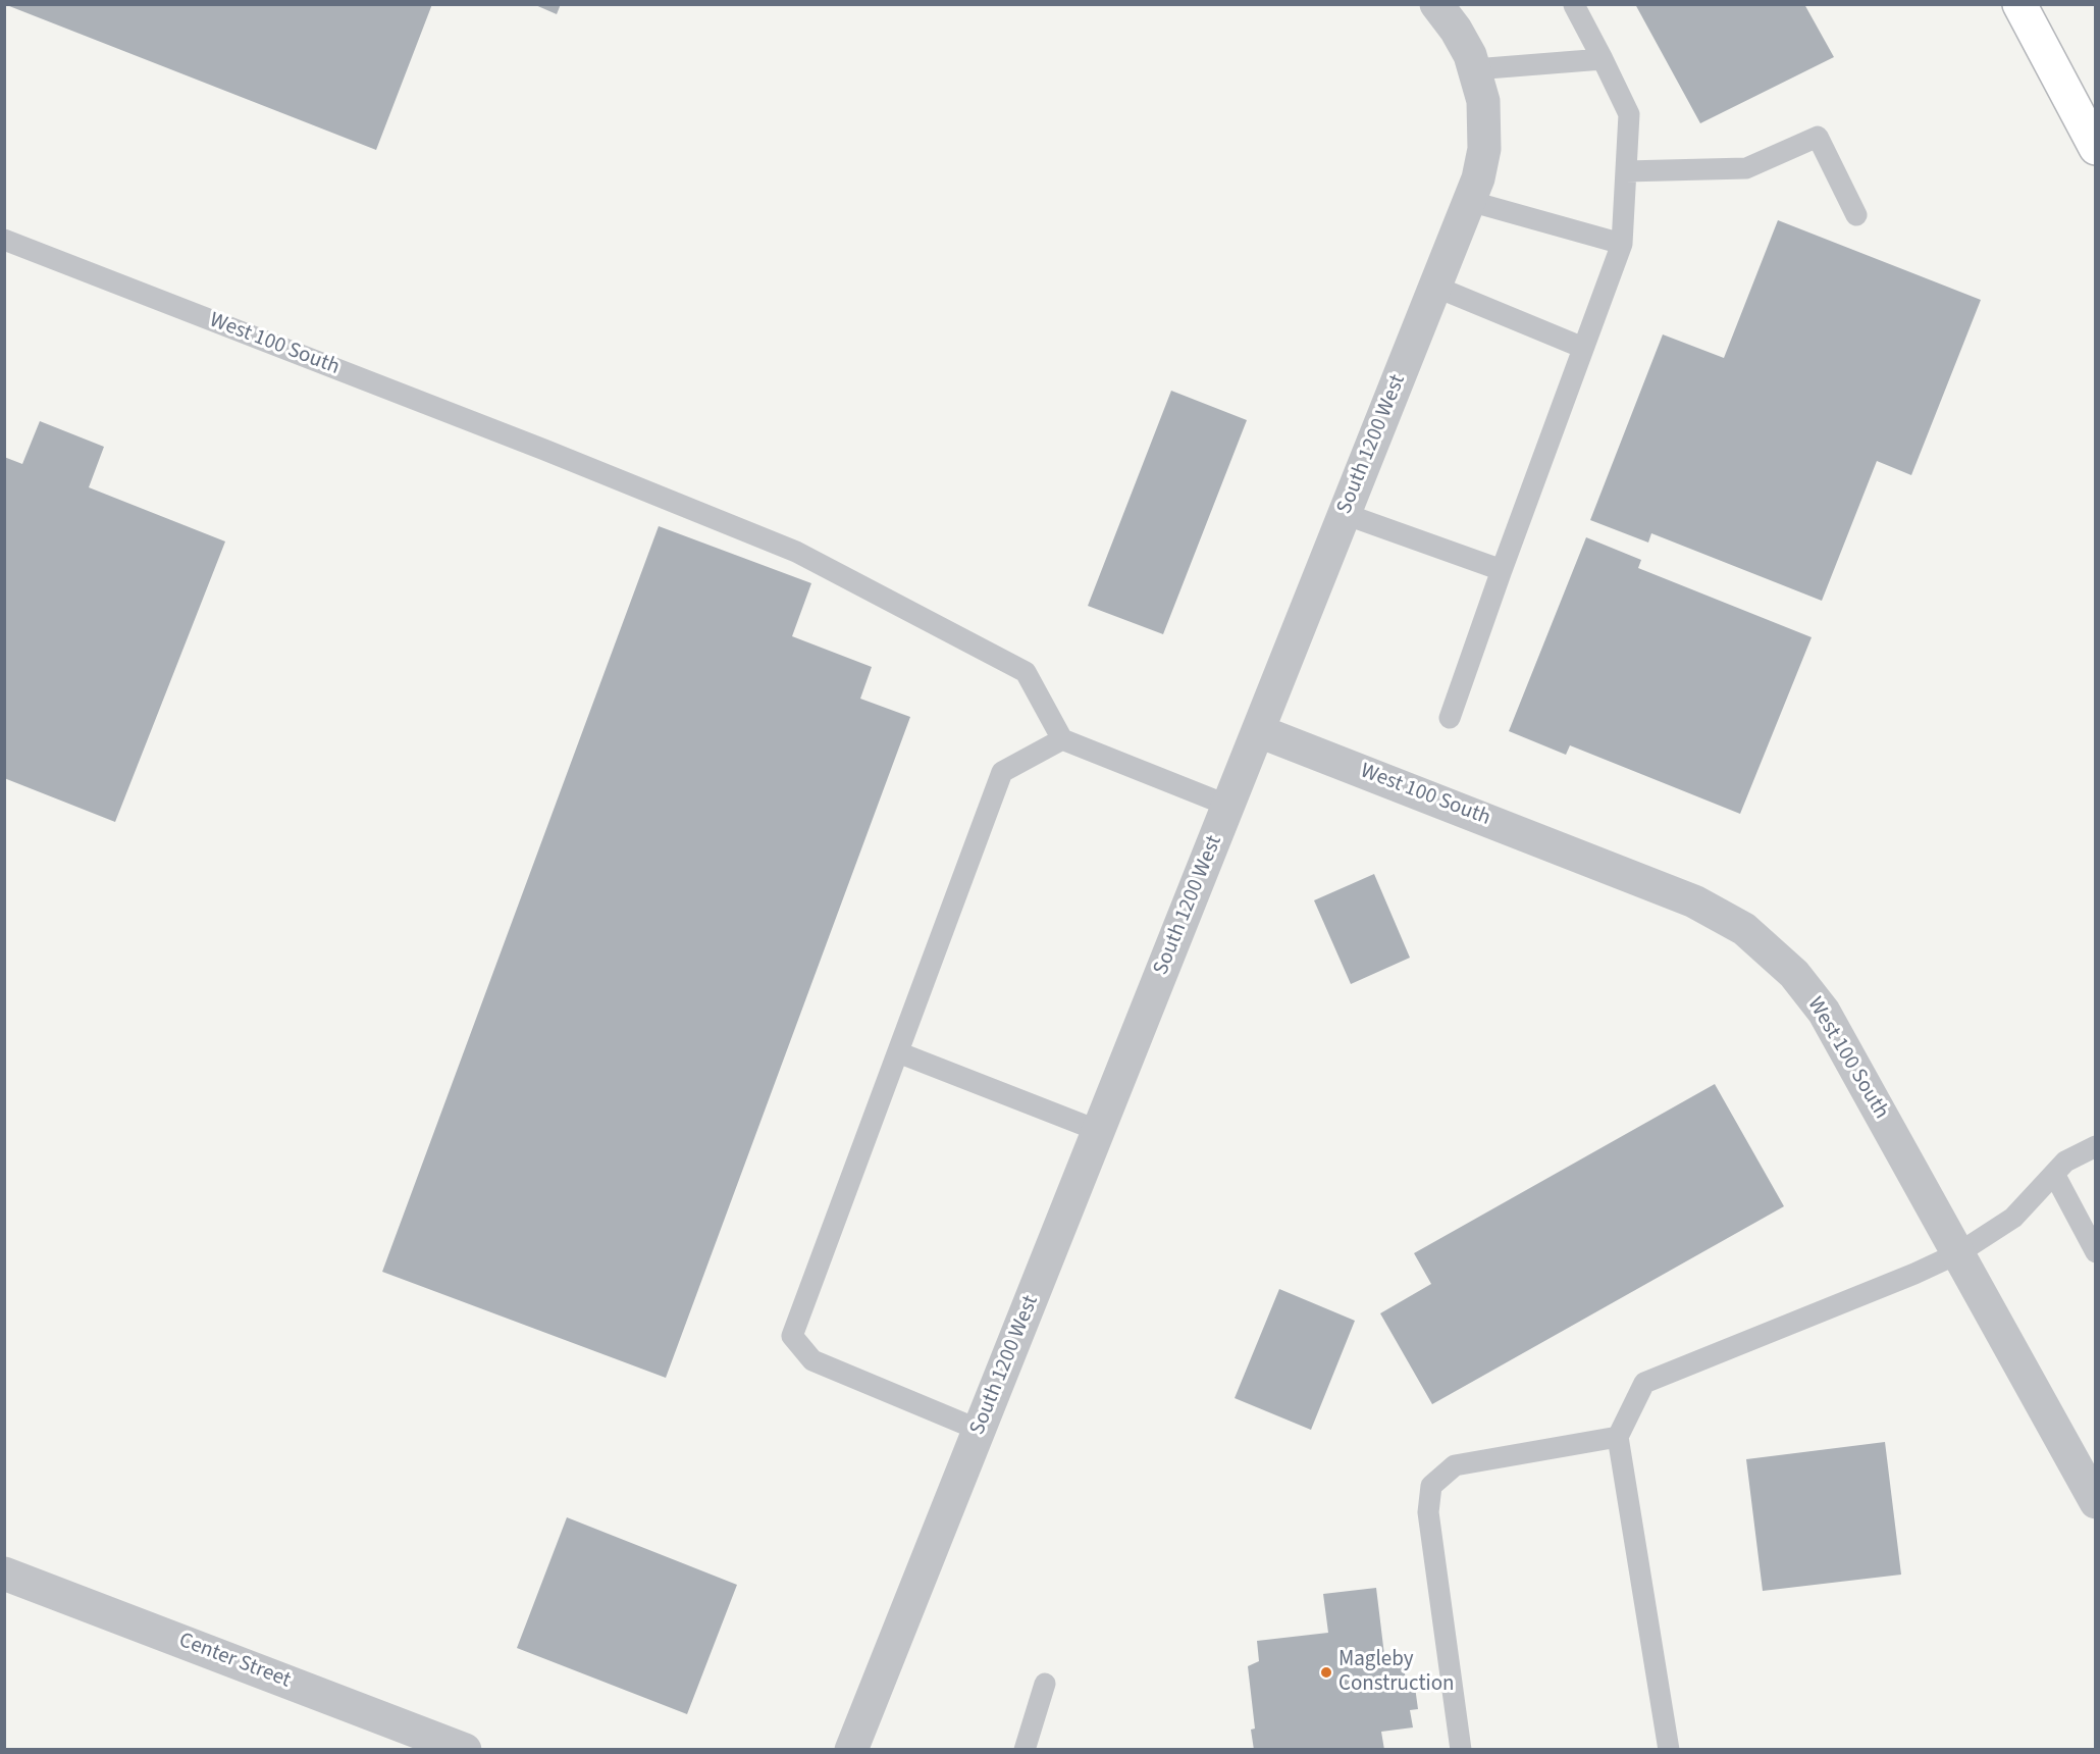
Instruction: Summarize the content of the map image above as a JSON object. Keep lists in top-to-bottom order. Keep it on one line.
{"streets":{"street":["West 100 South","South 1200 West","Center Street"]},"crossings":[["West 100 South","South 1200 West"]],"places":["Magleby Construction"]}
